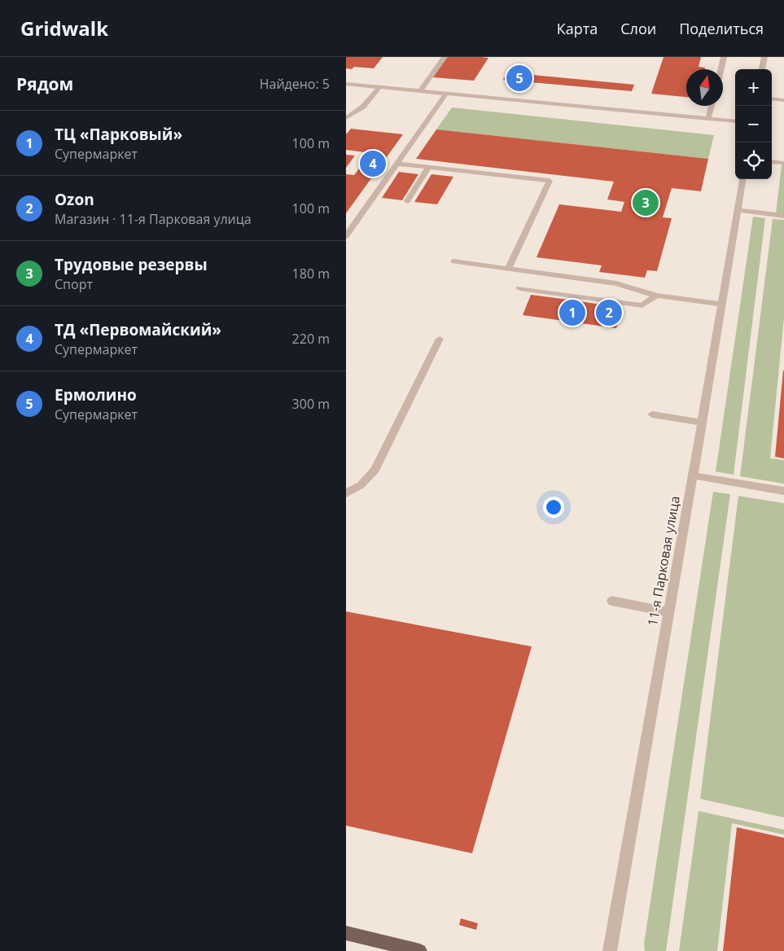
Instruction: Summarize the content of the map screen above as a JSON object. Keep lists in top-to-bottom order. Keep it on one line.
{"streets":{"street":["11-я Парковая улица"]},"north":"top","page":{"header":"Gridwalk","nav":["Карта","Слои","Поделиться"],"heading":["Рядом","Найдено: 5"],"pins":["5","4","3","1","2"],"map_buttons":["+","−"],"list":[{"mark":"1","name":"ТЦ «Парковый»","note":"Супермаркет","value":"100 m"},{"mark":"2","name":"Ozon","note":"Магазин · 11-я Парковая улица","value":"100 m"},{"mark":"3","name":"Трудовые резервы","note":"Спорт","value":"180 m"},{"mark":"4","name":"ТД «Первомайский»","note":"Супермаркет","value":"220 m"},{"mark":"5","name":"Ермолино","note":"Супермаркет","value":"300 m"}]}}
